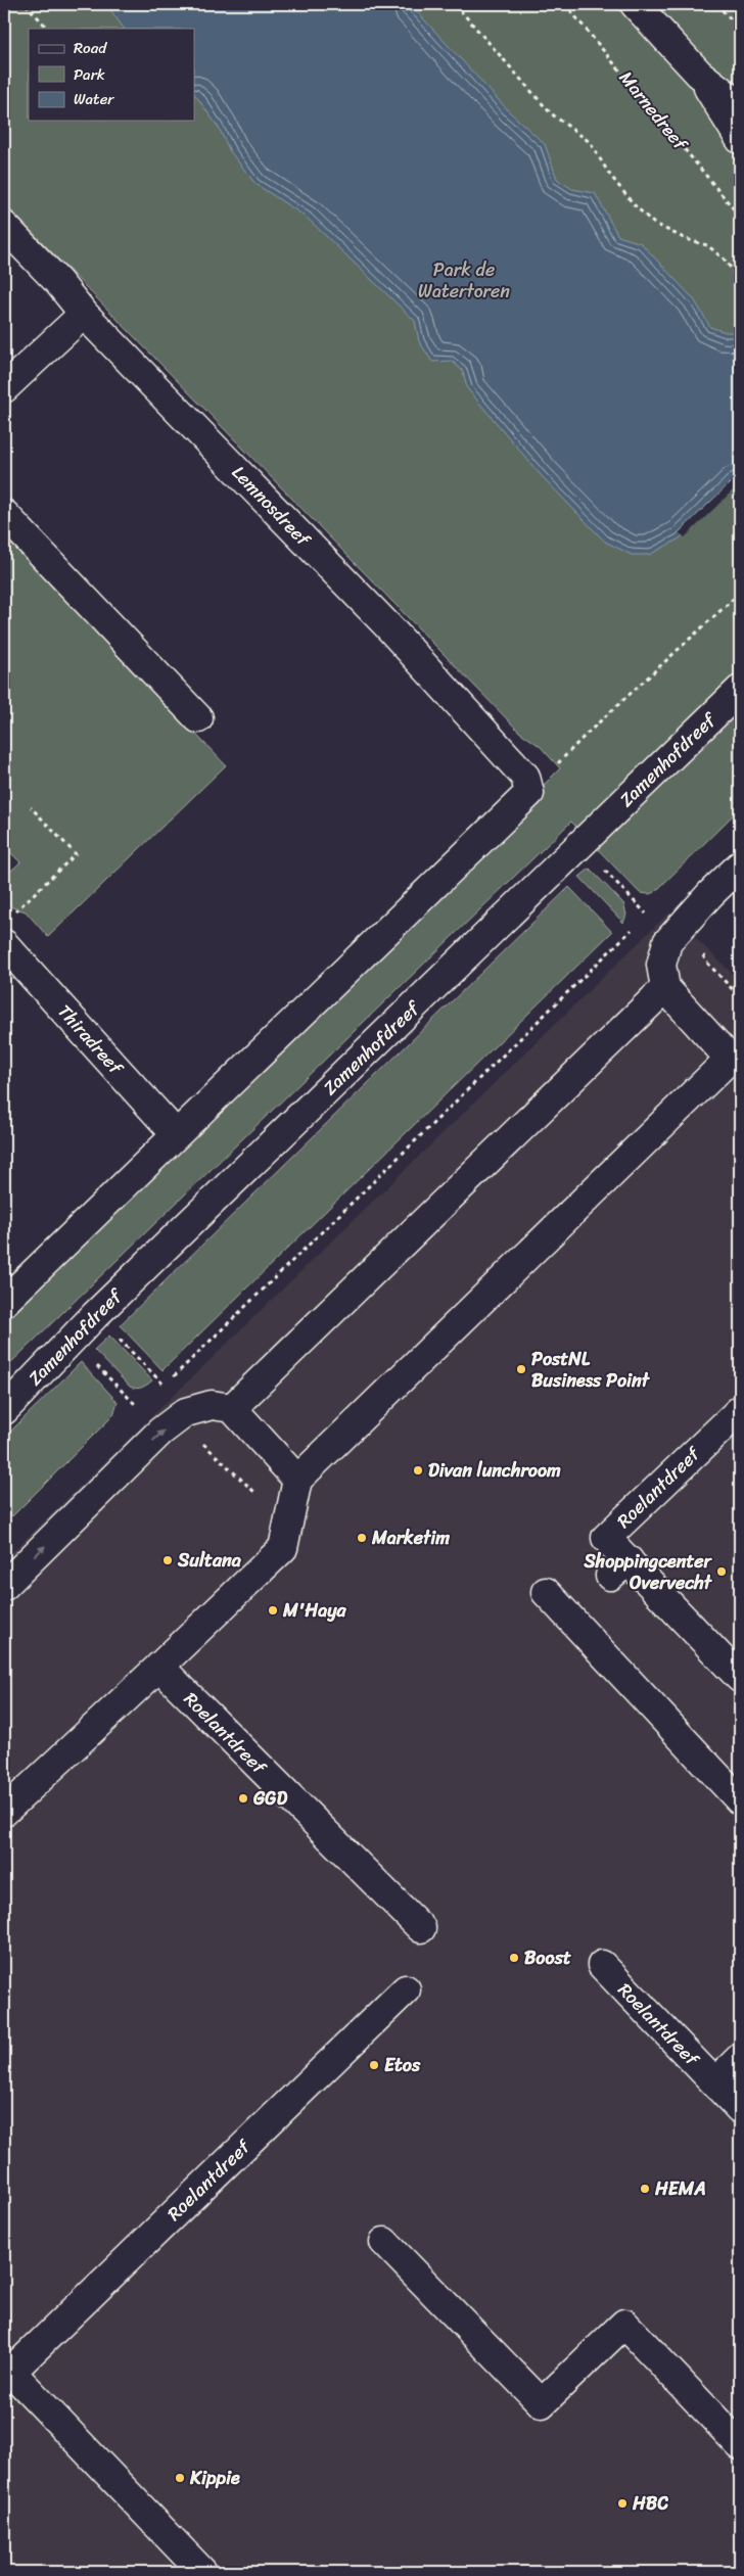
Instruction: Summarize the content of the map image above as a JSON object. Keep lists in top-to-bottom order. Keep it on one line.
{"streets":{"street":["Lemnosdreef","Zamenhofdreef","Thiradreef","Roelantdreef"],"path":["Marnedreef"]},"parks":["Park de Watertoren"],"places":["PostNL Business Point","Divan lunchroom","Marketim","Sultana","Shoppingcenter Overvecht","M'Haya","GGD","Boost","Etos","HEMA","Kippie","HBC"],"legend":["Road","Park","Water"]}
